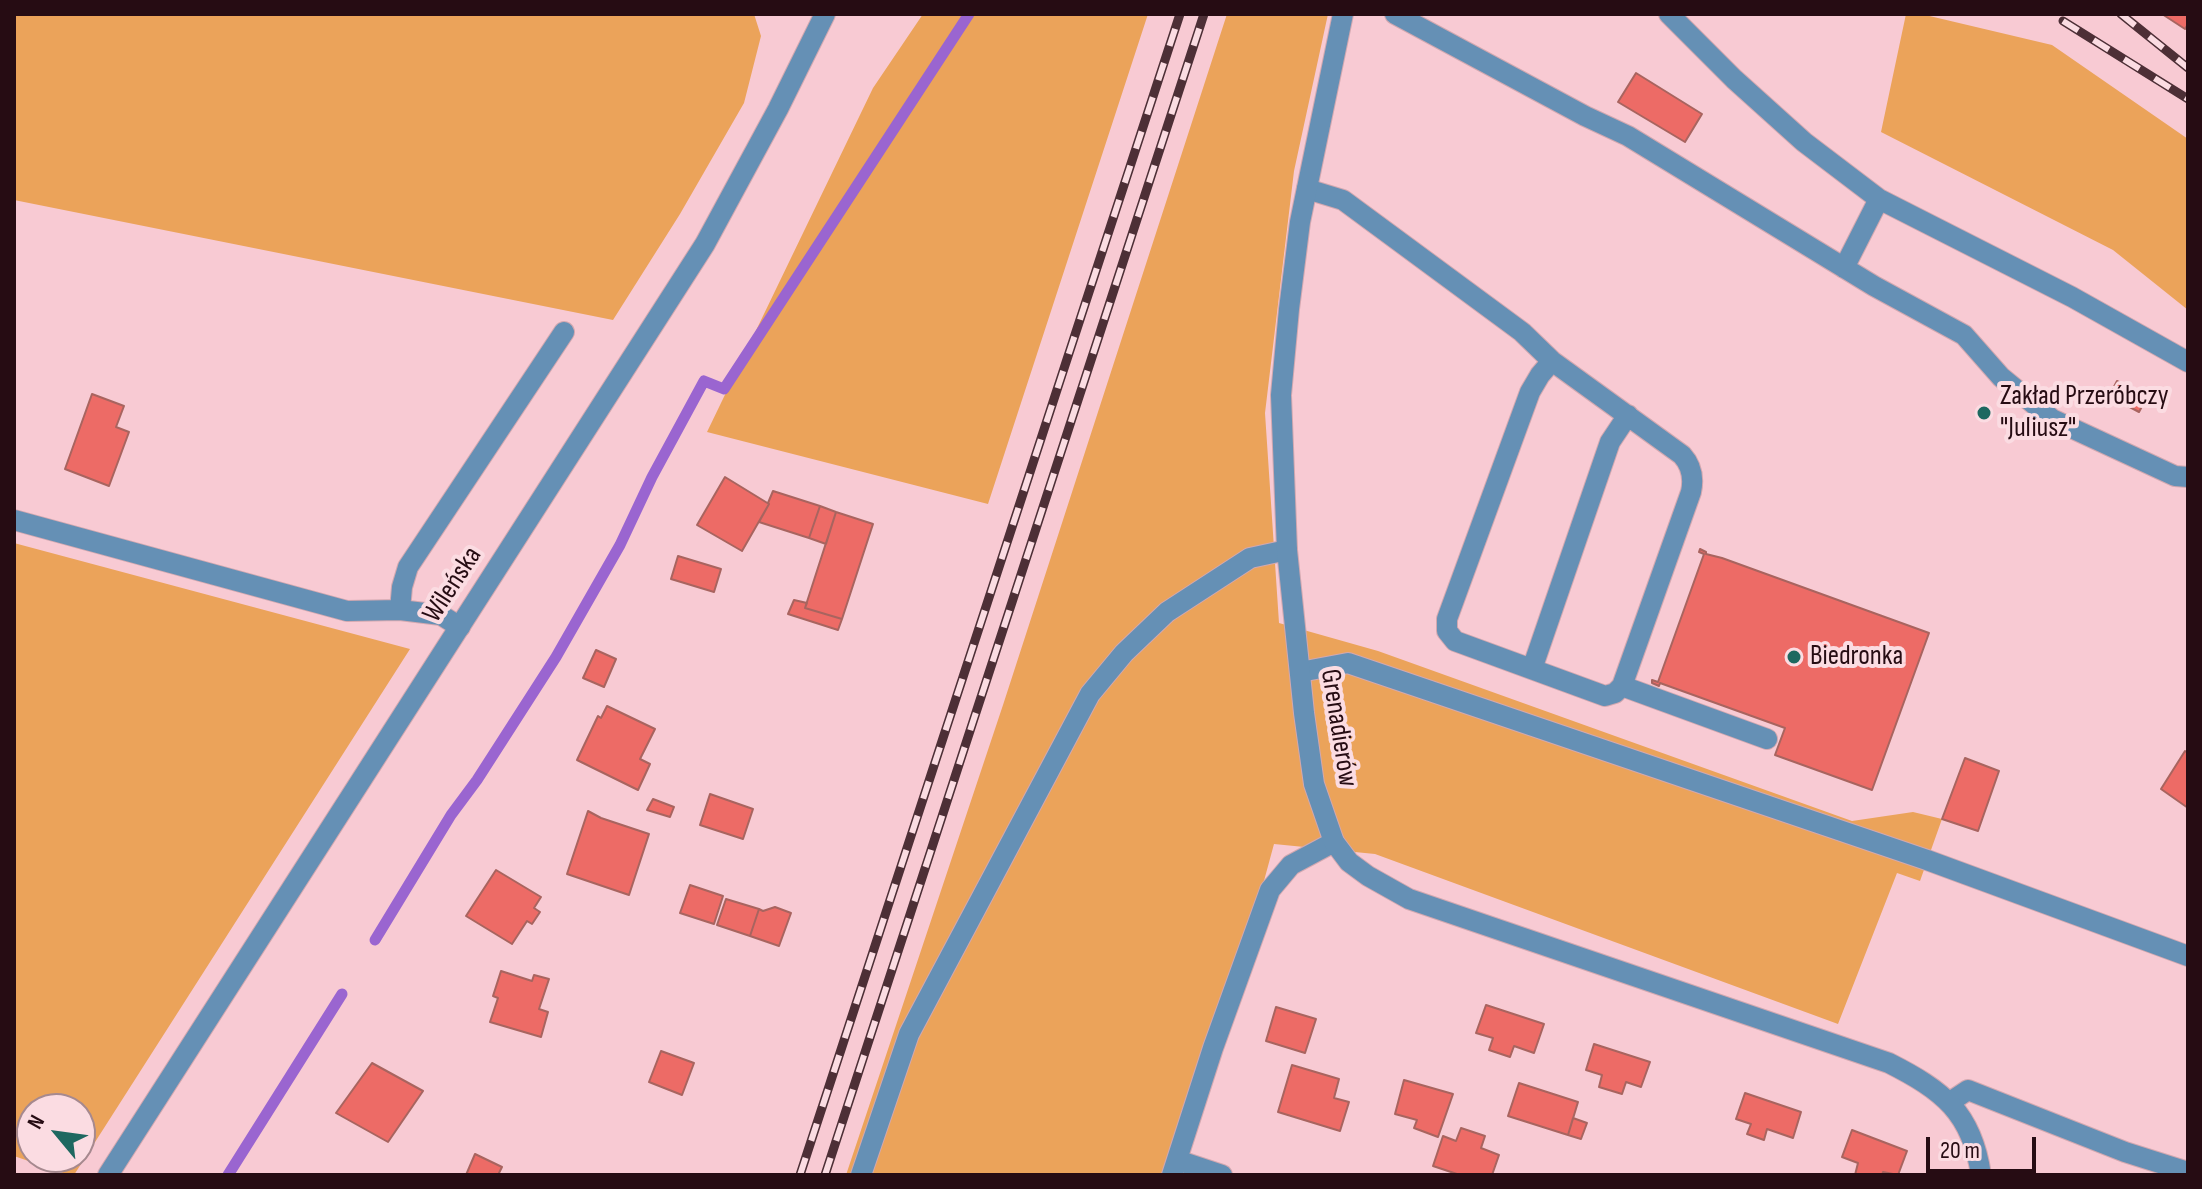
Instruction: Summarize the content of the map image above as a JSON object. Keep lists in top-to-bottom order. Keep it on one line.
{"streets":{"street":["Wileńska","Grenadierów"]},"places":["Zakład Przeróbczy \"Juliusz\"","Biedronka"],"scale_bar":"20 m","north":"top left"}
